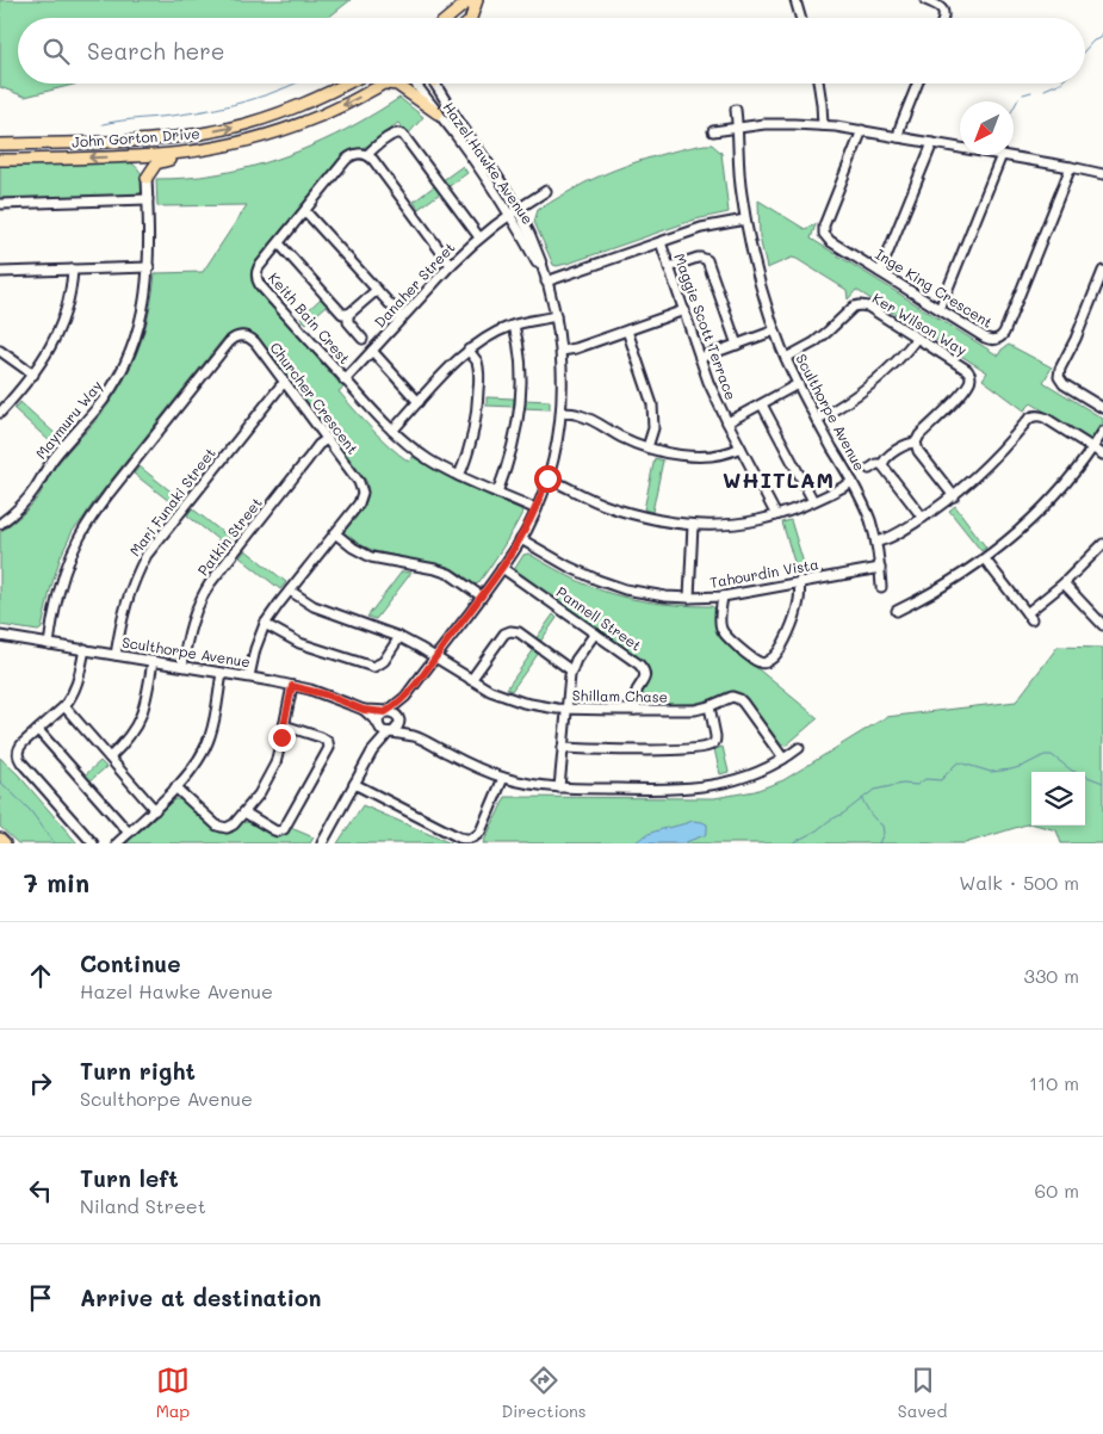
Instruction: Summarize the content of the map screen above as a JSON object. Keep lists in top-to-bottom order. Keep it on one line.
{"streets":{"main road":["John Gorton Drive"],"street":["Hazel Hawke Avenue","Danaher Street","Inge King Crescent","Keith Bain Crest","Ker Wilson Way","Maggie Scott Terrace","Churcher Crescent","Sculthorpe Avenue","Maymuru Way","Mari Funaki Street","Patkin Street","Tahourdin Vista","Pannell Street","Shillam Chase"]},"crossings":[["Hazel Hawke Avenue","Danaher Street"],["Hazel Hawke Avenue","Keith Bain Crest"],["Hazel Hawke Avenue","Sculthorpe Avenue"],["Hazel Hawke Avenue","Tahourdin Vista"],["Hazel Hawke Avenue","Pannell Street"],["Hazel Hawke Avenue","Shillam Chase"],["Danaher Street","Keith Bain Crest"],["Ker Wilson Way","Sculthorpe Avenue"],["Churcher Crescent","Sculthorpe Avenue"],["Churcher Crescent","Mari Funaki Street"],["Churcher Crescent","Patkin Street"],["Churcher Crescent","Shillam Chase"],["Sculthorpe Avenue","Mari Funaki Street"],["Sculthorpe Avenue","Patkin Street"],["Sculthorpe Avenue","Tahourdin Vista"],["Pannell Street","Shillam Chase"]],"districts":["WHITLAM"],"north":"bottom left","page":{"search":"Search here","heading":["7 min","Walk · 500 m"],"list":[["Continue","Hazel Hawke Avenue","330 m"],["Turn right","Sculthorpe Avenue","110 m"],["Turn left","Niland Street","60 m"],"Arrive at destination"],"nav":["Map","Directions","Saved"]}}
